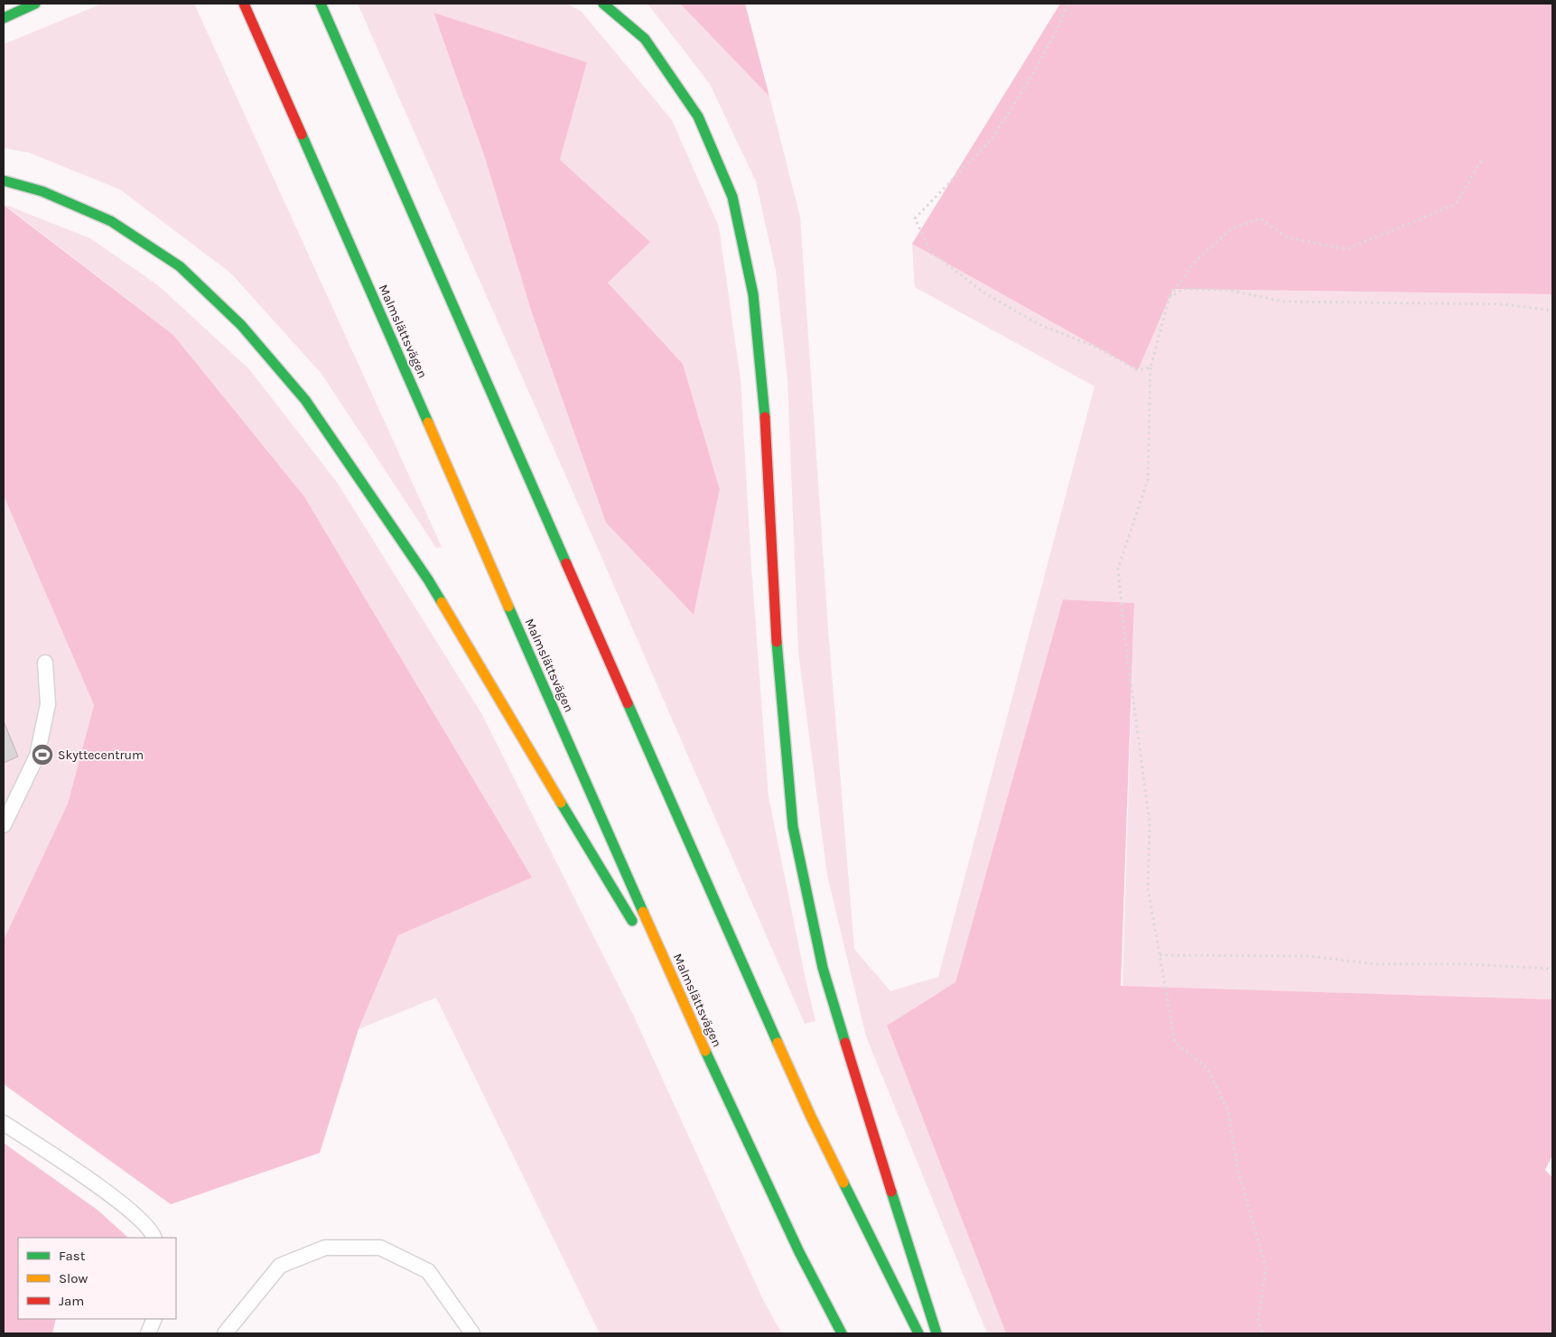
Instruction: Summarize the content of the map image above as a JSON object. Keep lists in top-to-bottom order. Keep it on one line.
{"streets":{"highway":["Malmslättsvägen"]},"places":{"sports":["Skyttecentrum"]},"legend":["Fast","Slow","Jam"]}
